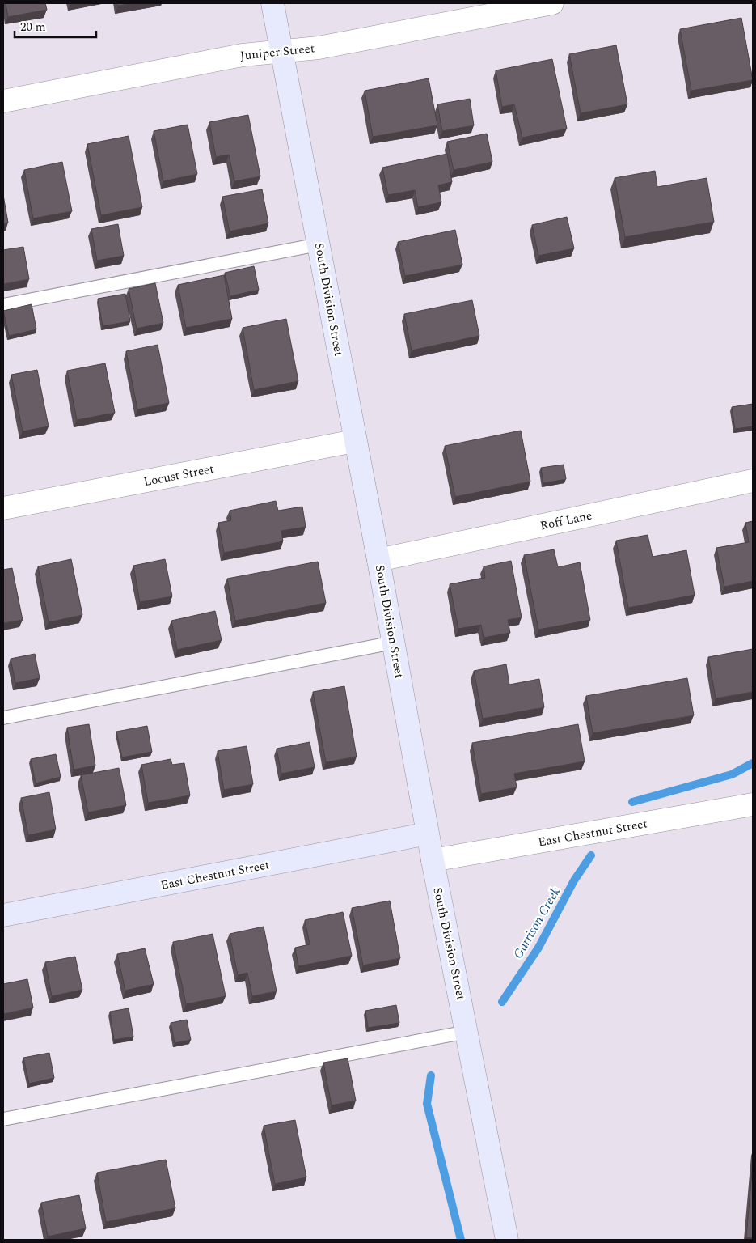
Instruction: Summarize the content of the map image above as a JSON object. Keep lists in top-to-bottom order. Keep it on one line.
{"streets":{"street":["Juniper Street","South Division Street","Locust Street","Roff Lane","East Chestnut Street"]},"crossings":[["Juniper Street","South Division Street"],["South Division Street","Locust Street"],["South Division Street","Roff Lane"],["South Division Street","East Chestnut Street"]],"water":["Garrison Creek"],"scale_bar":"20 m"}
